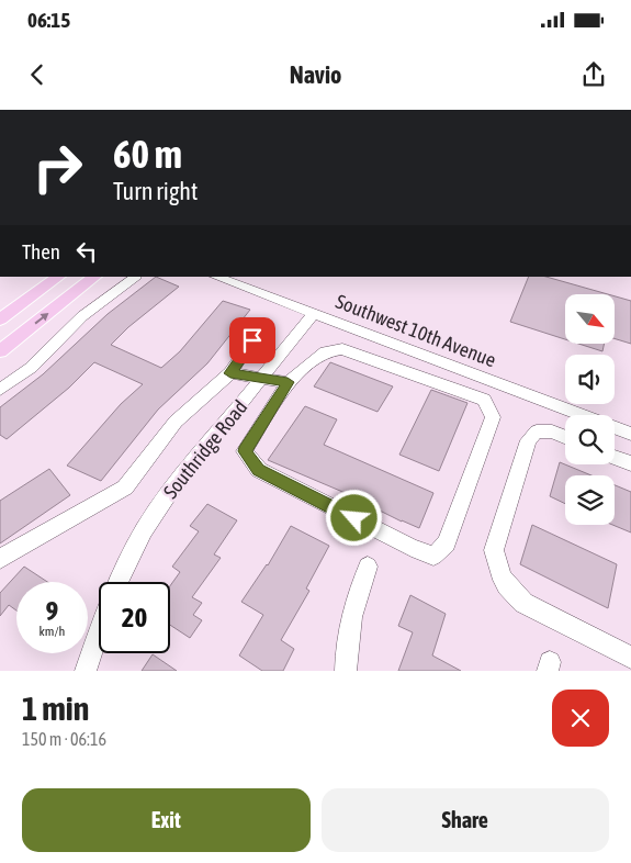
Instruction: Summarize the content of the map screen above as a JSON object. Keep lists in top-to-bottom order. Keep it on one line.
{"streets":{"street":["Southwest 10th Avenue","Southridge Road"]},"crossings":[["Southwest 10th Avenue","Southridge Road"]],"north":"bottom right","page":{"status":"06:15","header":"Navio","turn":["60 m","Turn right"],"then":"Then","speed":"9 km/h","limit":"20","heading":["1 min","150 m · 06:16"],"buttons":["Exit","Share"]}}
